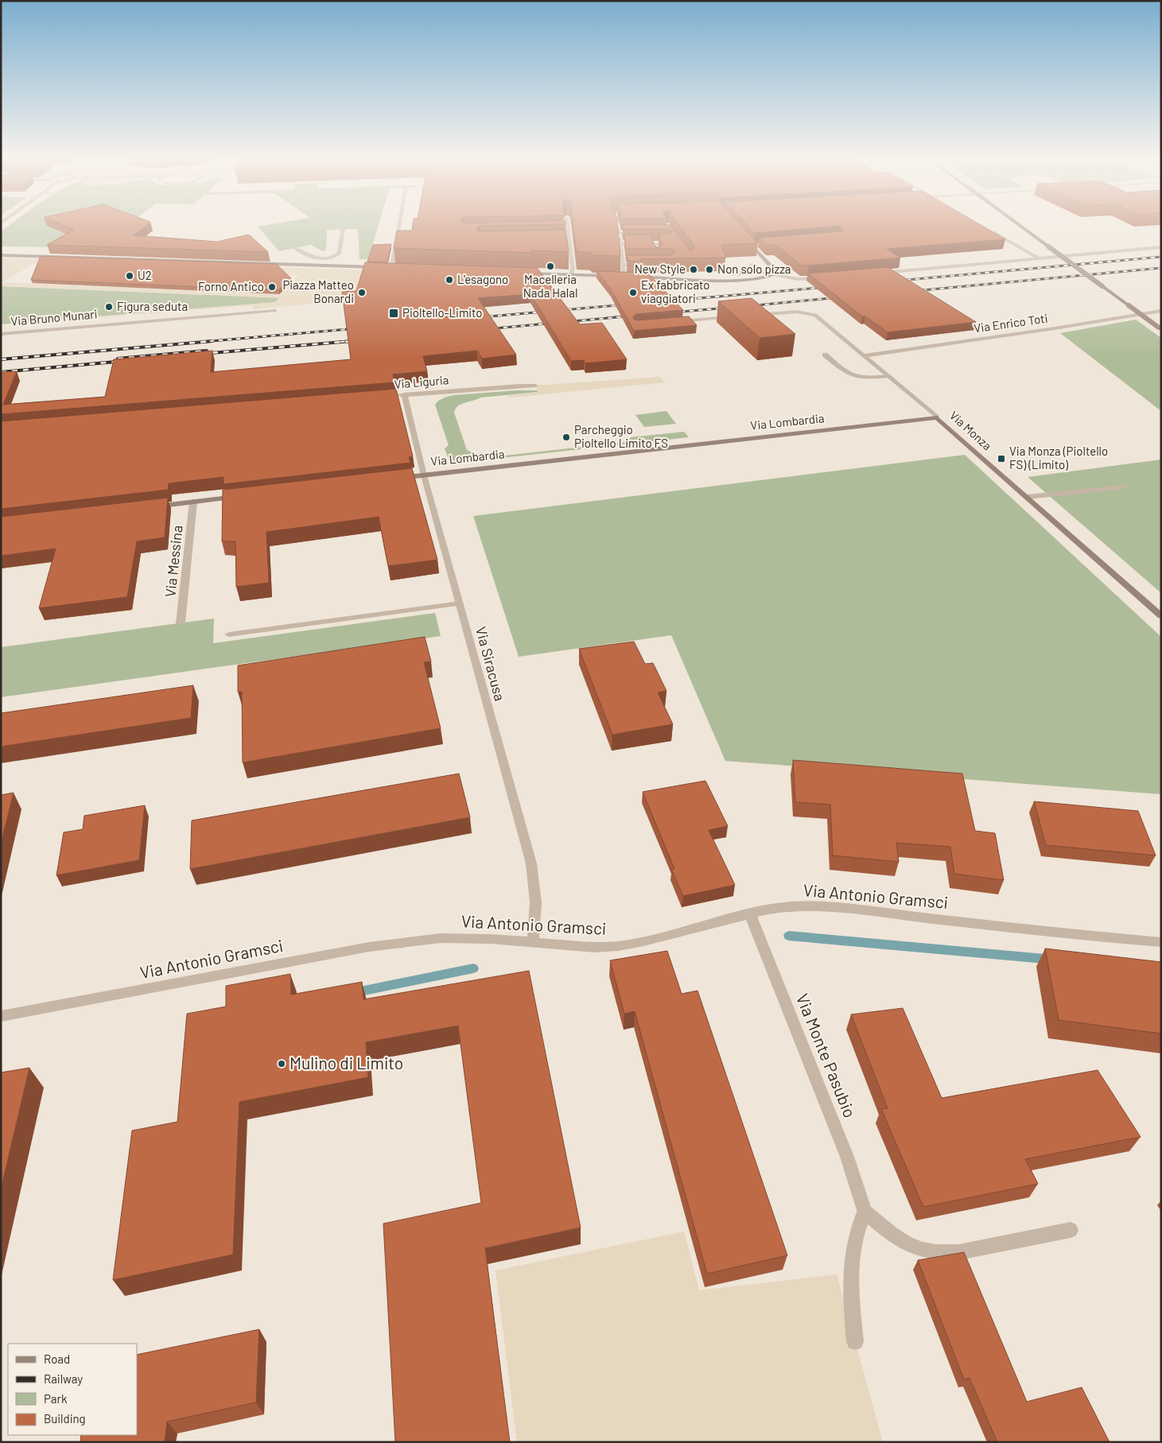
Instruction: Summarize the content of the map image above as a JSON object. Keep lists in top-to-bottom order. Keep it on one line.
{"streets":{"street":["Via Bruno Munari","Via Enrico Toti","Via Liguria","Via Lombardia","Via Monza","Via Messina","Via Siracusa","Via Antonio Gramsci","Via Monte Pasubio"]},"crossings":[["Via Enrico Toti","Via Monza"],["Via Liguria","Via Siracusa"],["Via Lombardia","Via Monza"],["Via Lombardia","Via Siracusa"],["Via Siracusa","Via Antonio Gramsci"],["Via Antonio Gramsci","Via Monte Pasubio"]],"places":{"other":["Macelleria Nada Halal","New Style","Non solo pizza","U2","L'esagono","Forno Antico","Piazza Matteo Bonardi","Ex fabbricato viaggiatori","Figura seduta","Parcheggio Pioltello Limito FS","Mulino di Limito"],"transit":["Pioltello-Limito","Via Monza (Pioltello FS) (Limito)"]},"legend":["Road","Railway","Park","Building"]}
